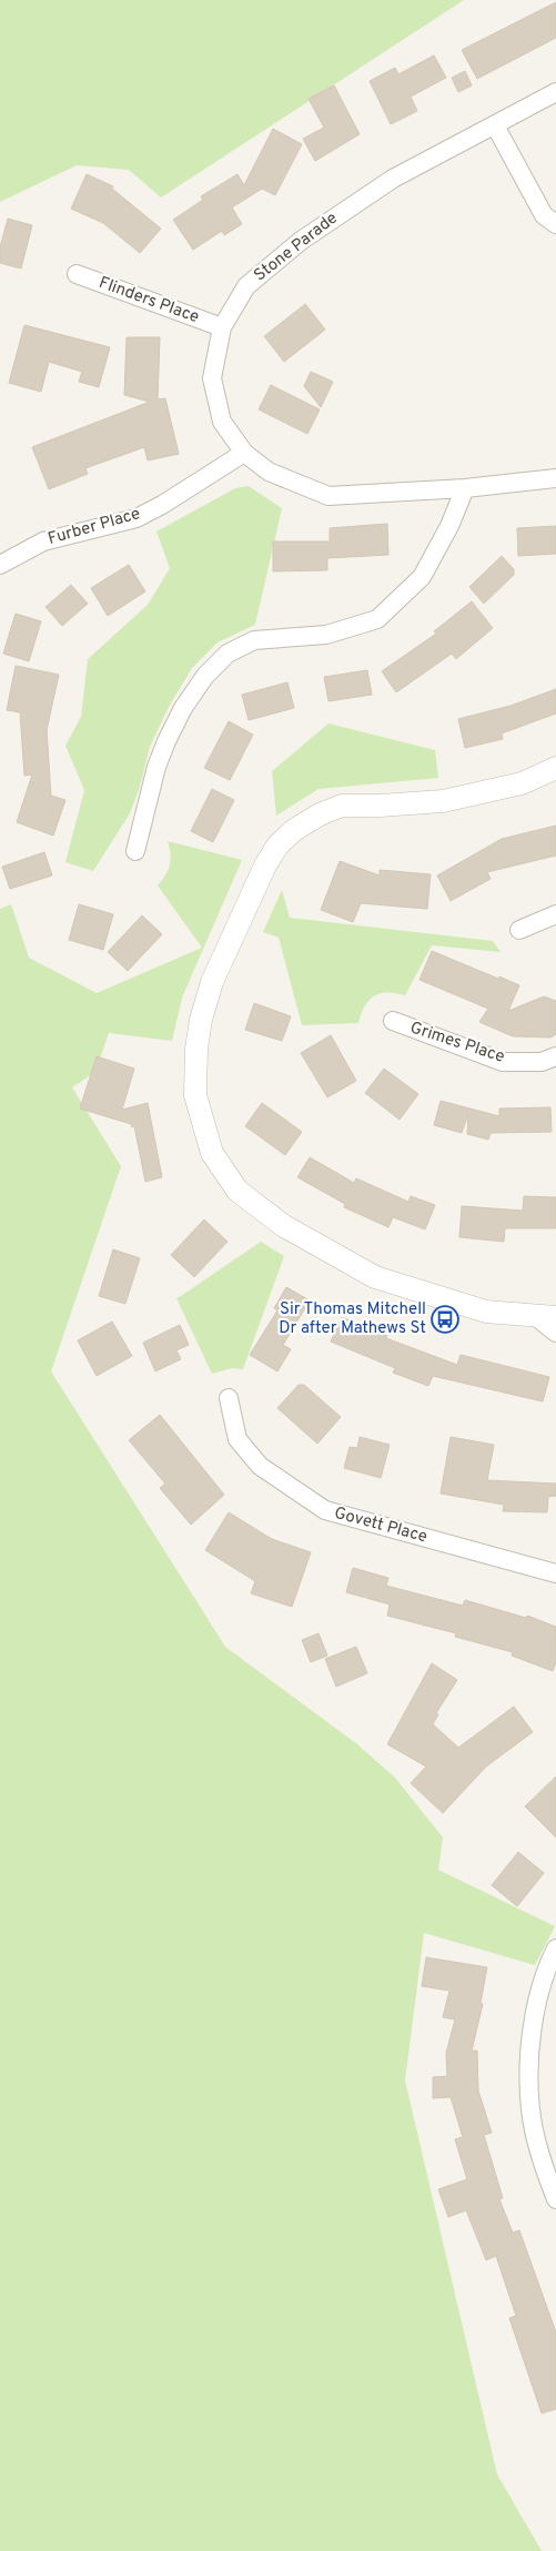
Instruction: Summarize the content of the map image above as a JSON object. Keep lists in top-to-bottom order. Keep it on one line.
{"streets":{"street":["Stone Parade","Flinders Place","Furber Place","Grimes Place","Govett Place"]},"crossings":[["Stone Parade","Flinders Place"],["Stone Parade","Furber Place"]],"places":{"bus stop":["Sir Thomas Mitchell Dr after Mathews St"]}}
